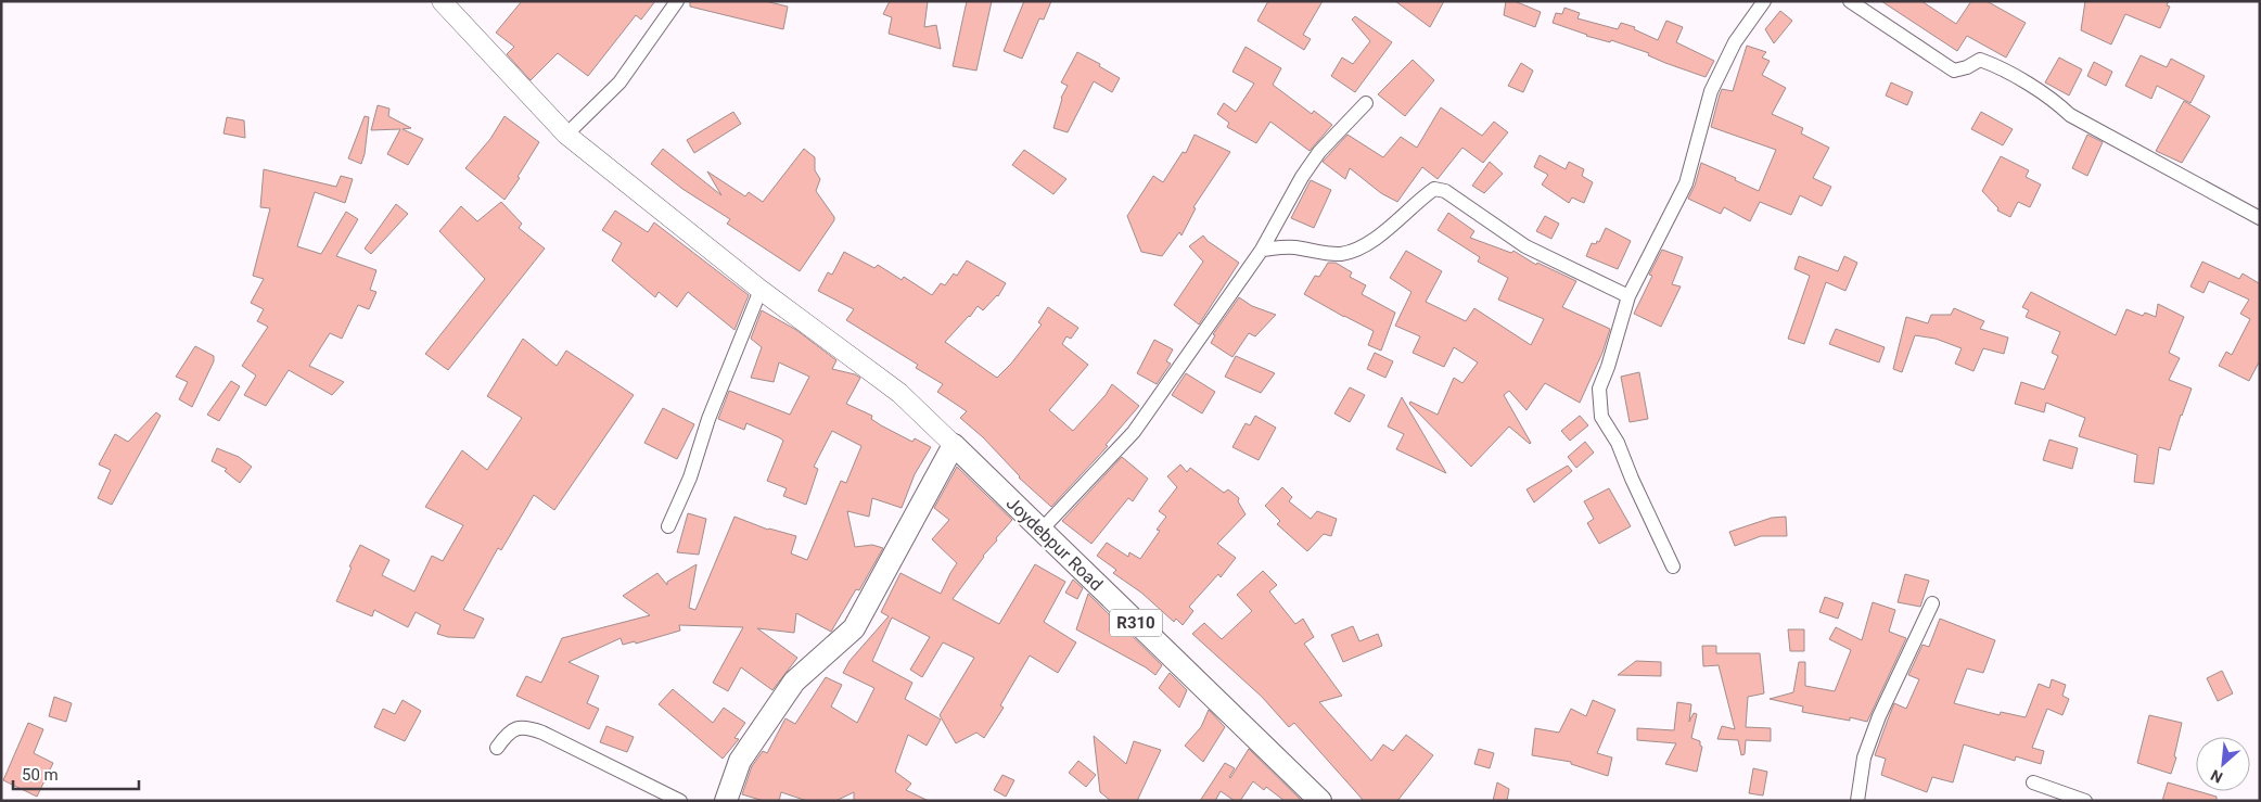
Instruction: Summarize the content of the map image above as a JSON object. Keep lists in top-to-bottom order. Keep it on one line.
{"streets":{"main road":["Joydebpur Road","R310"]},"scale_bar":"50 m","north":"bottom left"}
